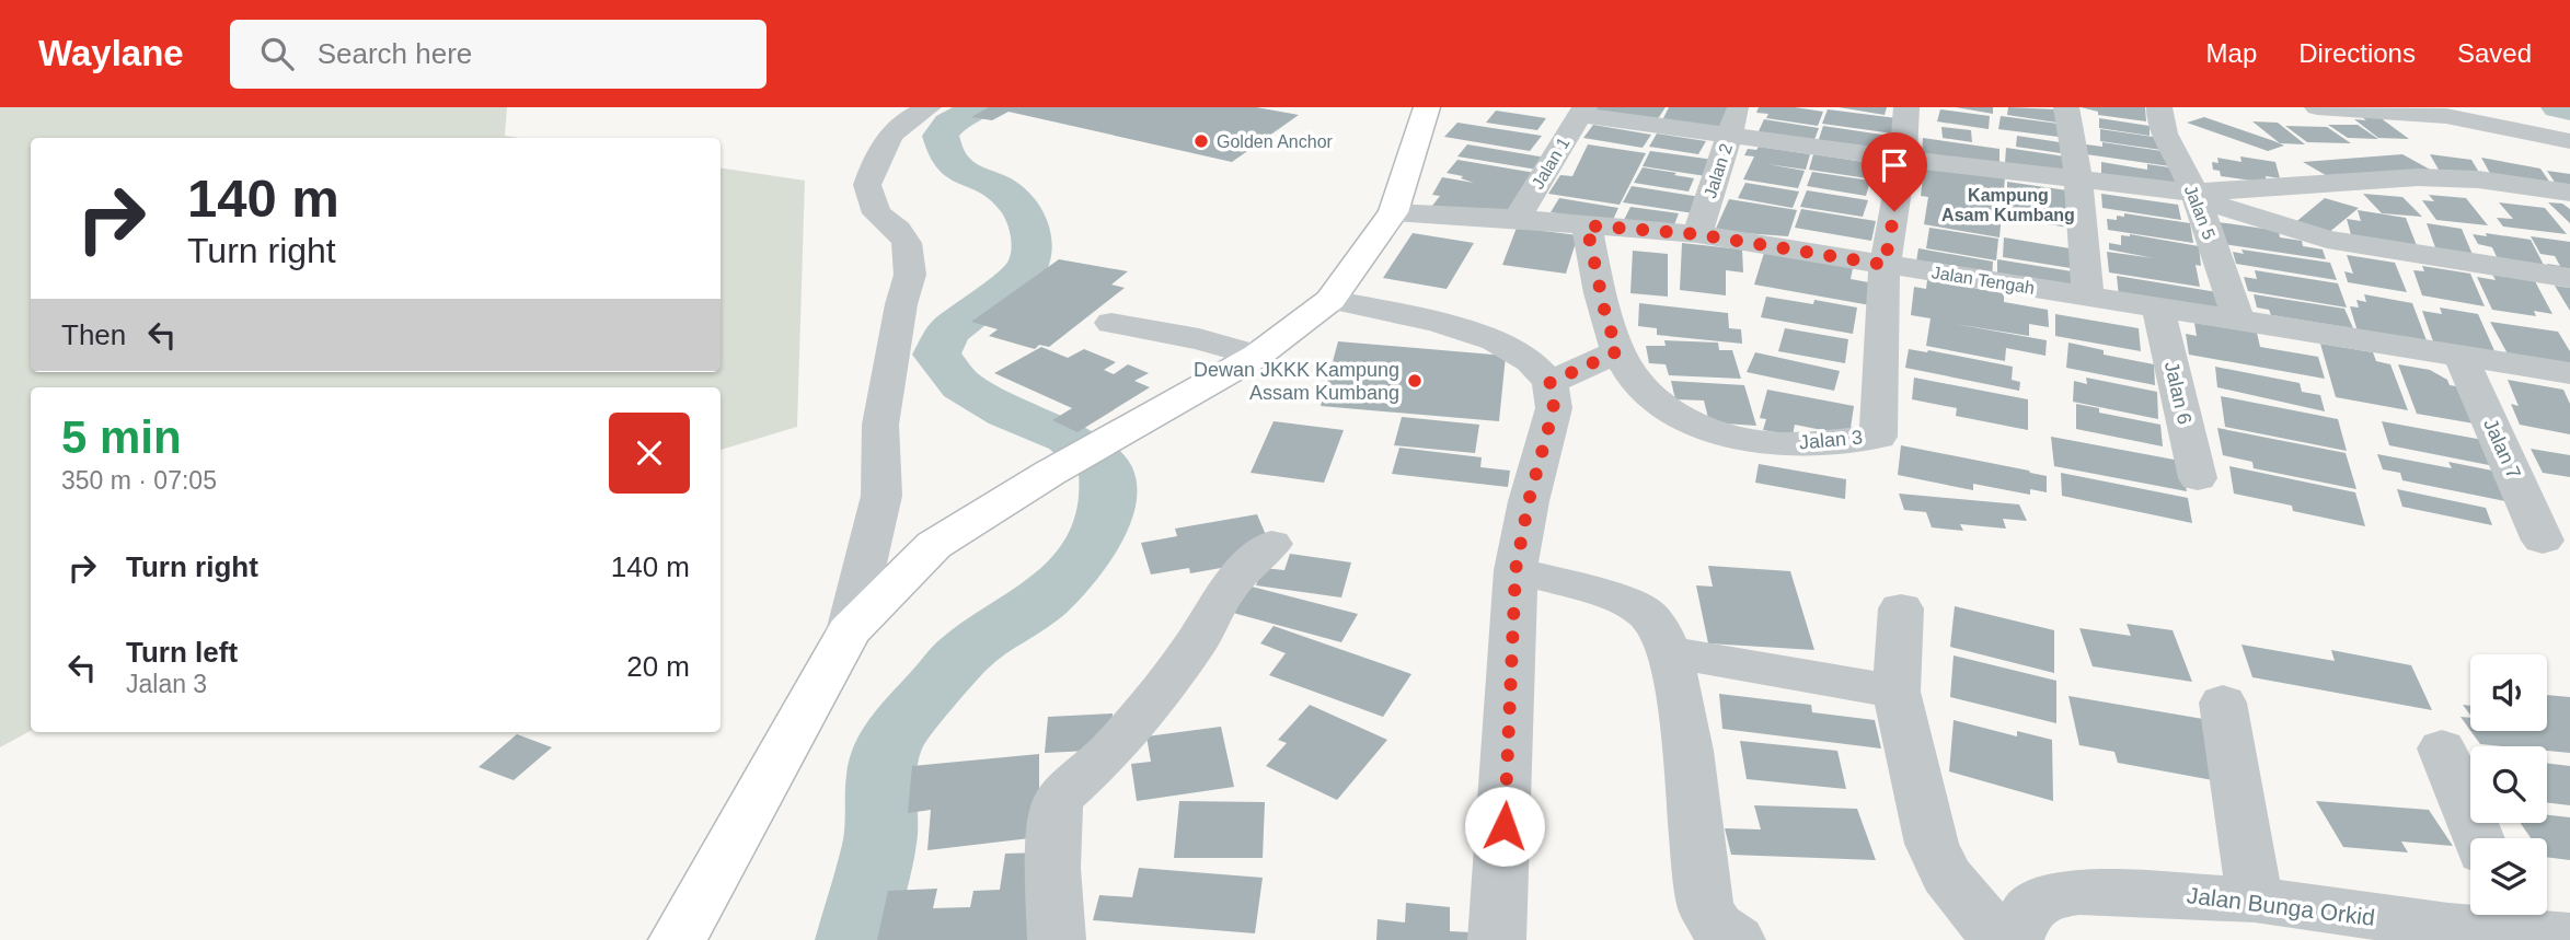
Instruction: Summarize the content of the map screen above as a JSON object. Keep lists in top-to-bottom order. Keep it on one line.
{"streets":{"street":["Jalan 1","Jalan 2","Jalan 5","Jalan Tengah","Jalan 6","Jalan 3","Jalan 7","Jalan Bunga Orkid"]},"crossings":[["Jalan 1","Jalan Tengah"],["Jalan 2","Jalan Tengah"],["Jalan 5","Jalan Tengah"],["Jalan Tengah","Jalan 6"],["Jalan Tengah","Jalan 3"],["Jalan Tengah","Jalan 7"]],"districts":["Kampung Asam Kumbang"],"places":["Golden Anchor","Dewan JKKK Kampung Assam Kumbang"],"page":{"header":"Waylane","search":"Search here","nav":["Map","Directions","Saved"],"turn":["140 m","Turn right"],"then":"Then","heading":["5 min","350 m · 07:05"],"list":[{"name":"Turn right","value":"140 m"},{"name":"Turn left","note":"Jalan 3","value":"20 m"}]}}
